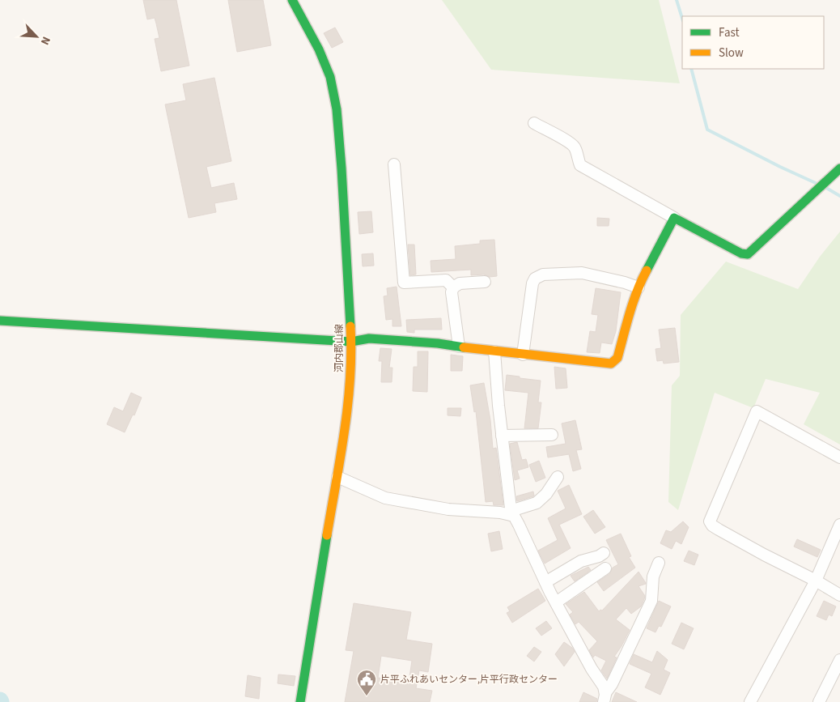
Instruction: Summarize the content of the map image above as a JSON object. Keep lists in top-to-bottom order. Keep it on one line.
{"streets":{"street":["河内郡山線"]},"places":{"public building":["片平ふれあいセンター,片平行政センター"]},"legend":["Fast","Slow"],"north":"bottom right"}
